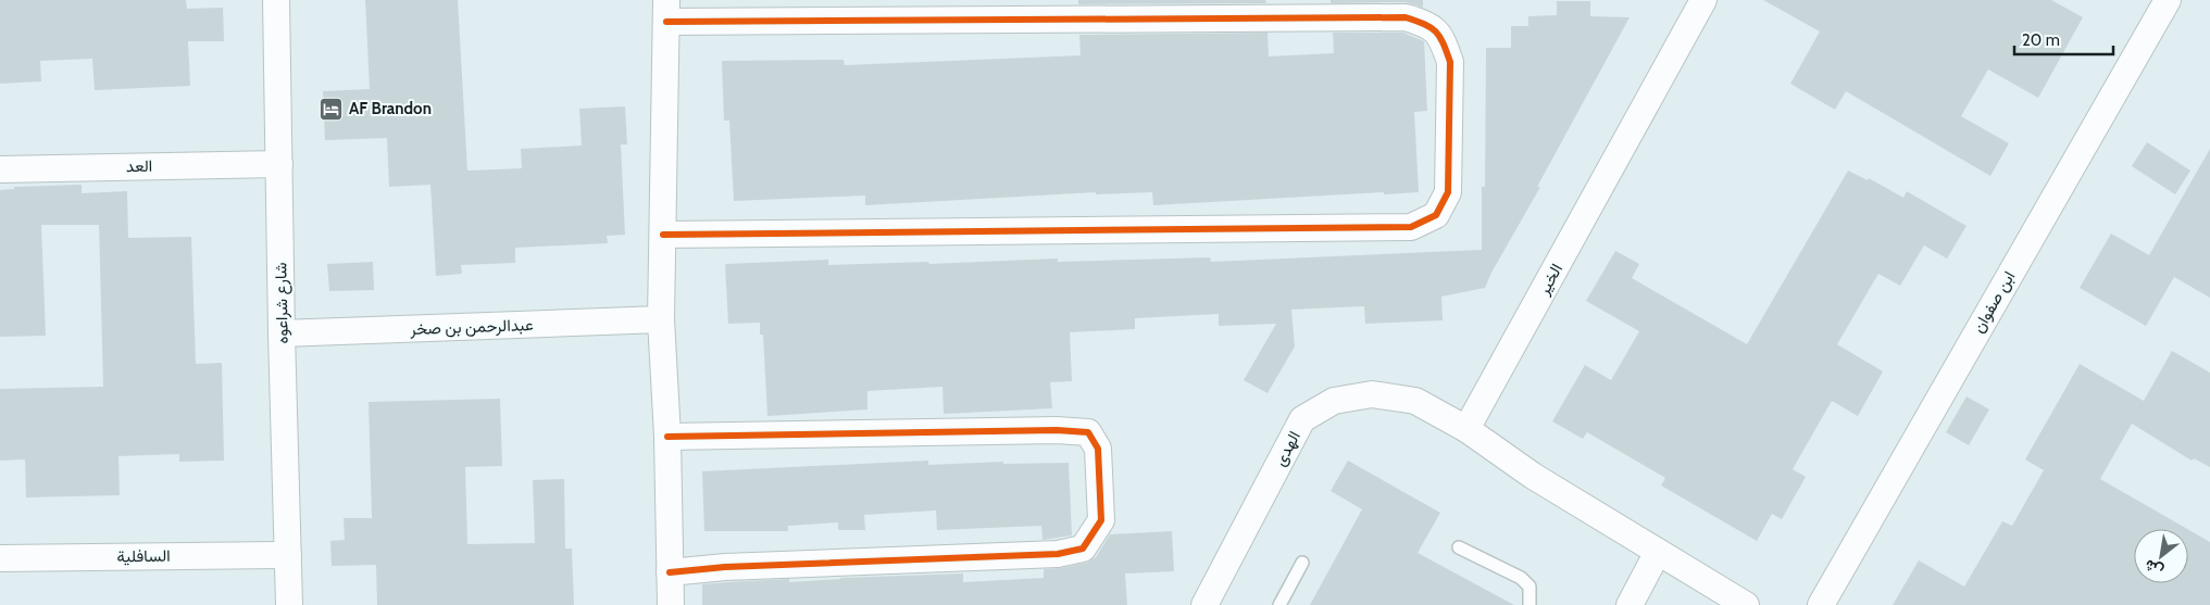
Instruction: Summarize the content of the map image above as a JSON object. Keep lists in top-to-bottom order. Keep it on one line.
{"streets":{"street":["العد","الخير","ابن صفوان","شارع شراعوه","عبدالرحمن بن صخر","الهدى","السافلية"]},"crossings":[["العد","شارع شراعوه"],["الخير","الهدى"],["شارع شراعوه","عبدالرحمن بن صخر"],["شارع شراعوه","السافلية"]],"places":{"hotel":["AF Brandon"]},"scale_bar":"20 m","north":"bottom left"}
